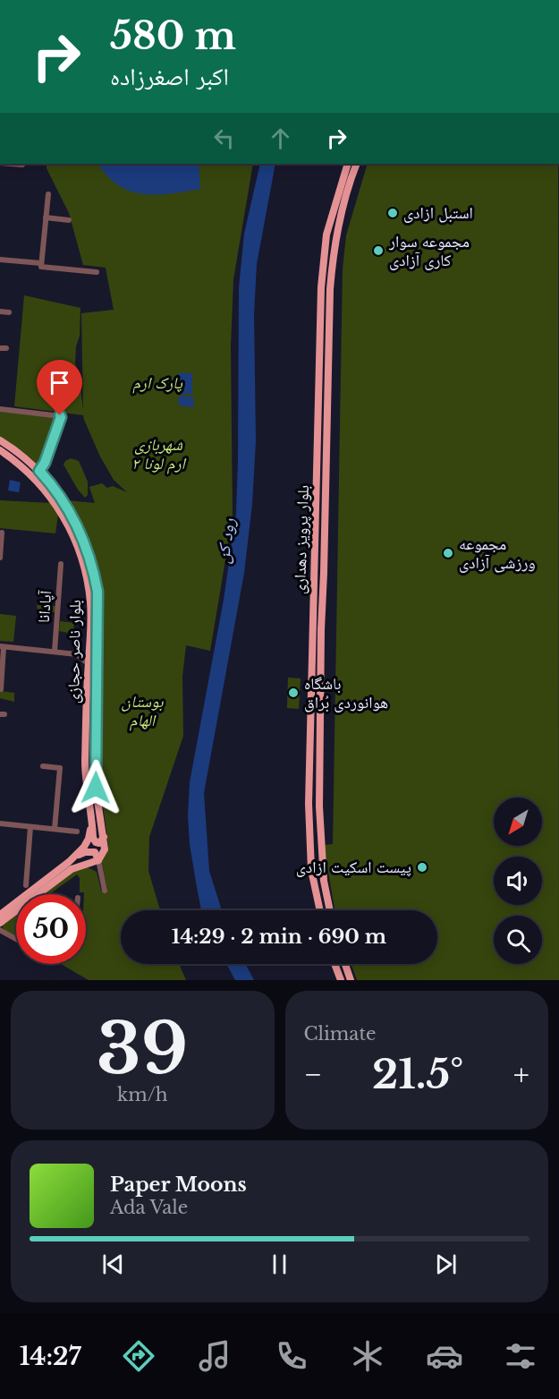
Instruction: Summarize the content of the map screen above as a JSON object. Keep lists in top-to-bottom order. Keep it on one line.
{"streets":{"main road":["بلوار پرویز دهداری","بلوار ناصر حجازی"],"street":["آپادانا"]},"water":["رود کن"],"parks":["پارک ارم","شهربازی ارم لونا ۲","بوستان الهام"],"places":["استبل ازادی","مجموعه سوار کاری آزادی","مجموعه ورزشی آزادی","باشگاه هوانوردی بُراق","پیست اسکیت ازادی"],"north":"bottom left","page":{"turn":["580 m","اکبر اصغرزاده"],"limit":"50","trip":"14:29 · 2 min · 690 m","tile":[["39","km/h"],"Climate"],"heat":["−","21.5°","+"],"song":["Paper Moons","Ada Vale"],"tabs":"14:27"}}
